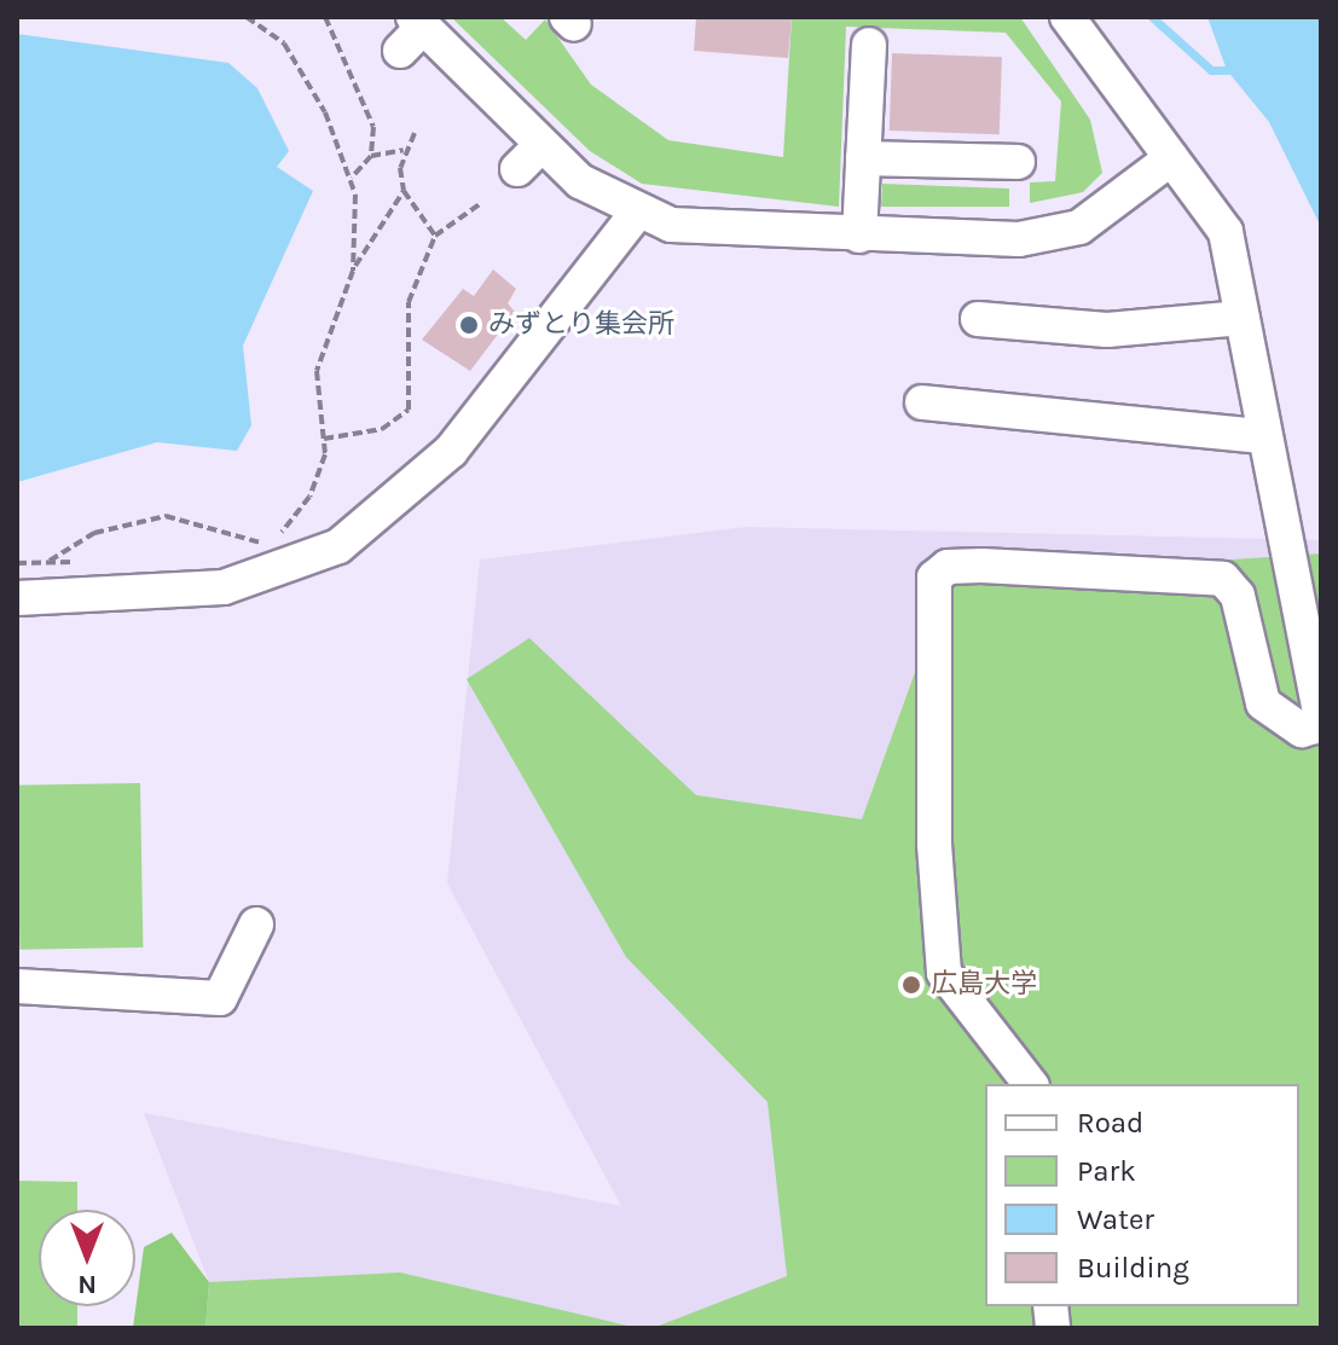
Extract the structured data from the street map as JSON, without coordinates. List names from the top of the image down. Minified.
{"places":["みずとり集会所","広島大学"],"legend":["Road","Park","Water","Building"],"north":"bottom"}
